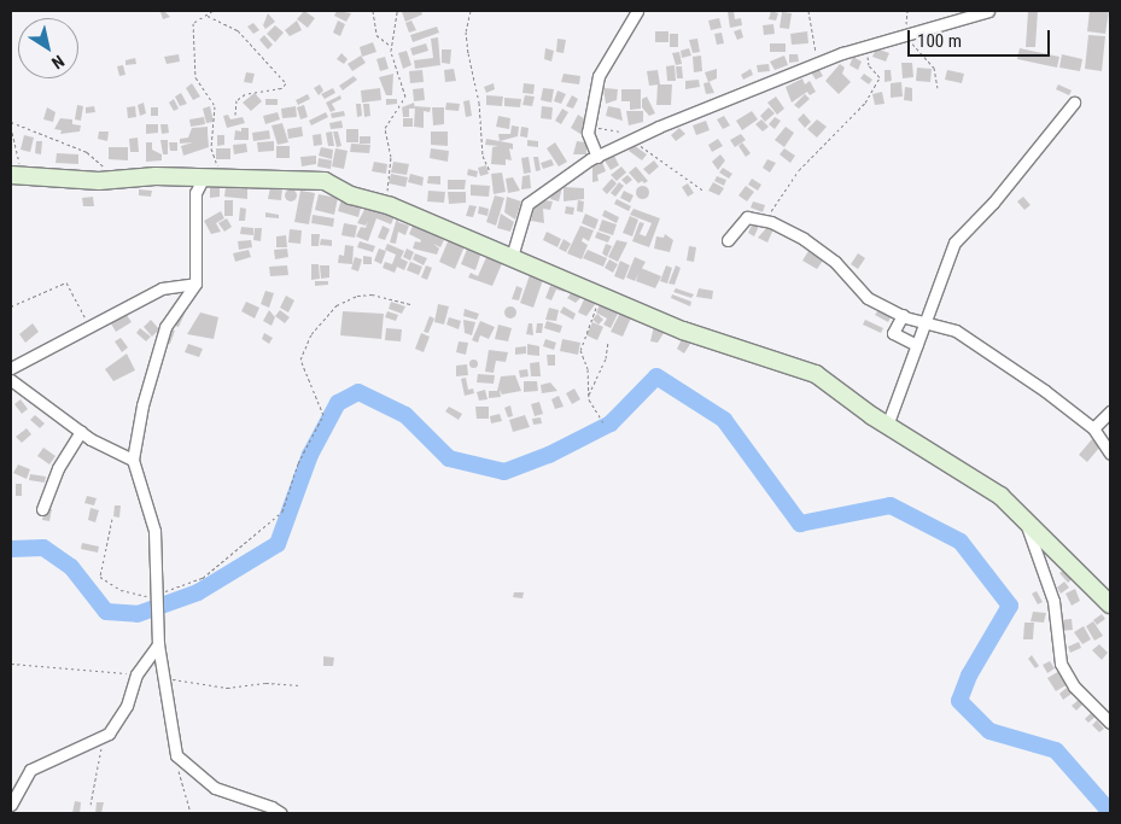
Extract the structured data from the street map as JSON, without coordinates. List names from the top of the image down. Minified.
{"scale_bar":"100 m","north":"bottom right"}
